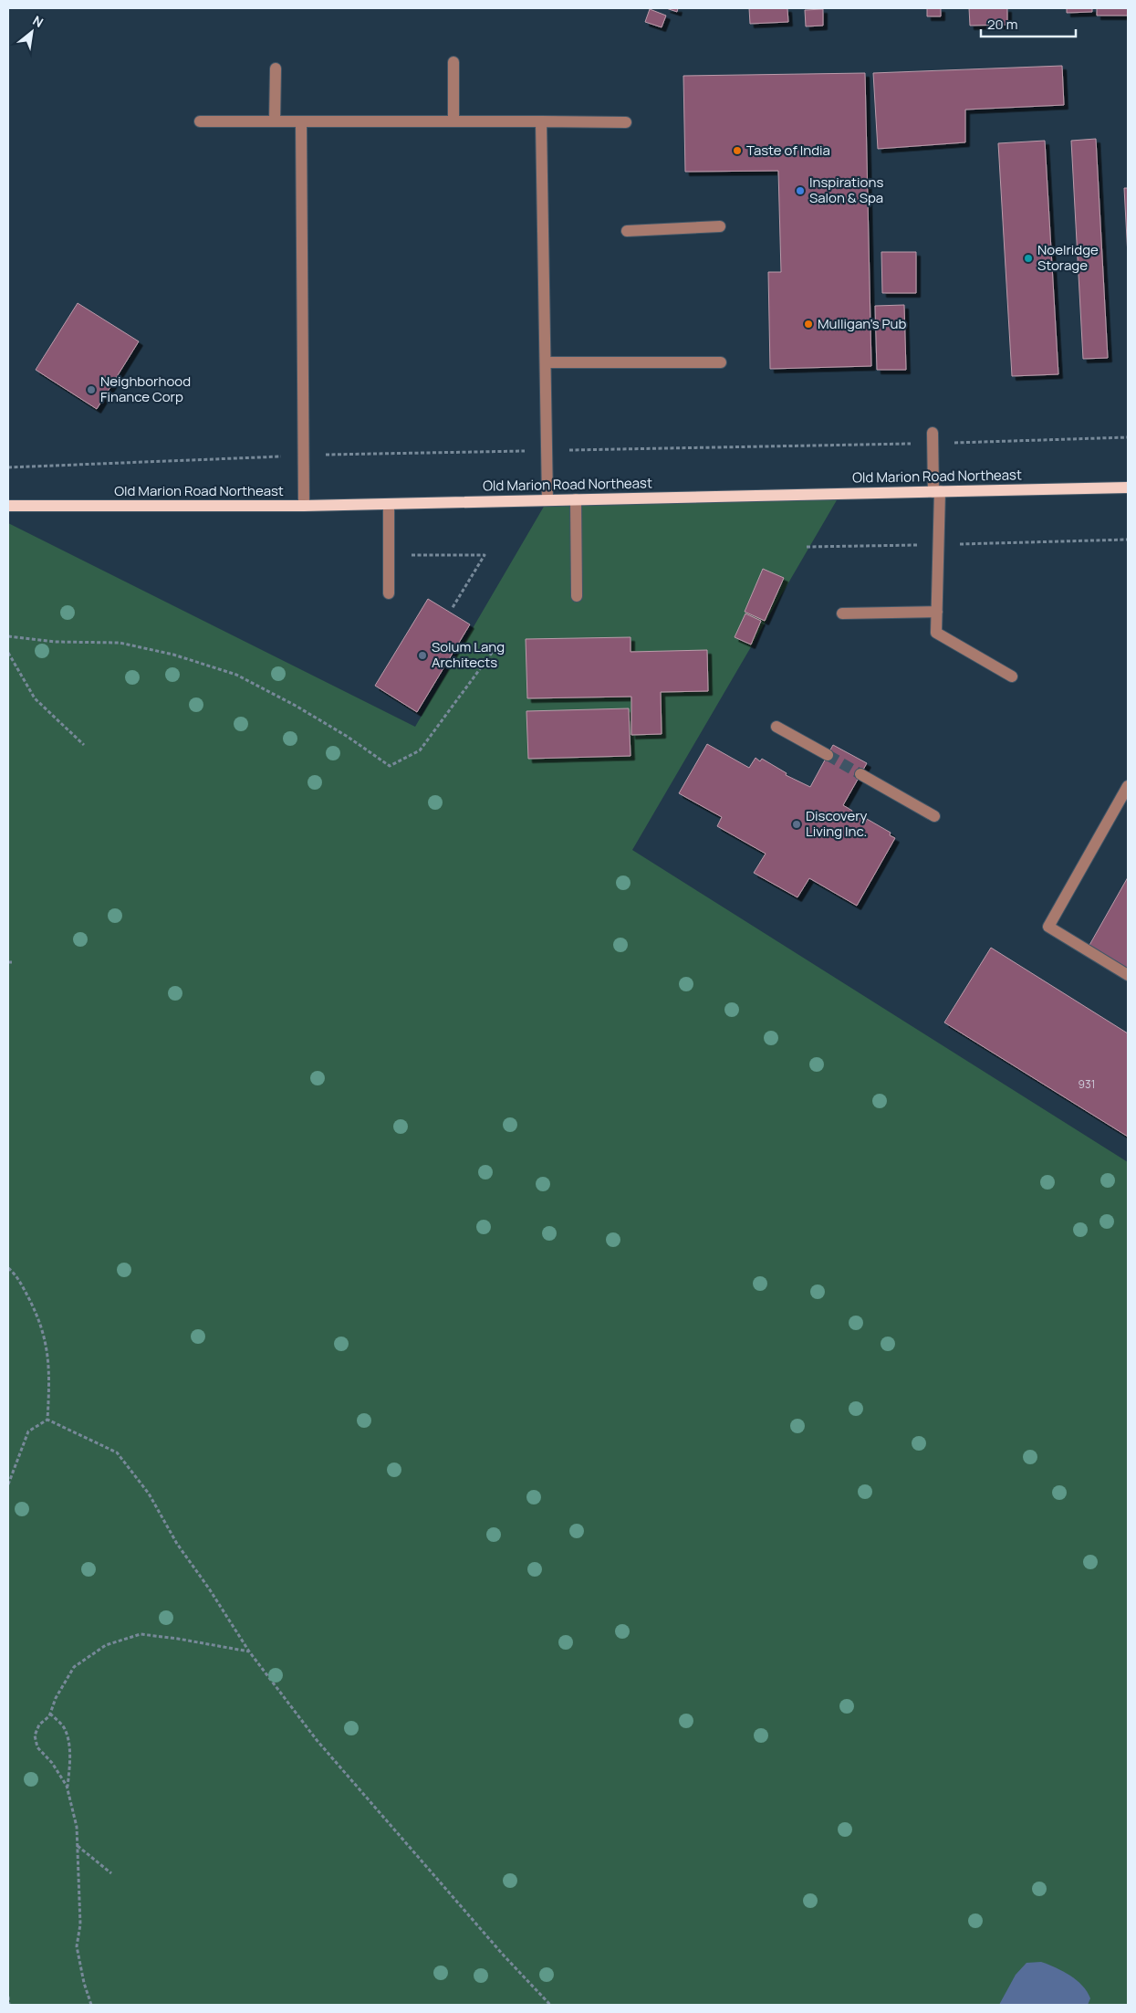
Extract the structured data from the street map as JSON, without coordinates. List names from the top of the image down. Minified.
{"streets":{"main road":["Old Marion Road Northeast"]},"places":["Taste of India","Inspirations Salon & Spa","Noelridge Storage","Mulligan's Pub","Neighborhood Finance Corp","Solum Lang Architects","Discovery Living Inc."],"house_numbers":["931"],"scale_bar":"20 m","north":"top right"}
